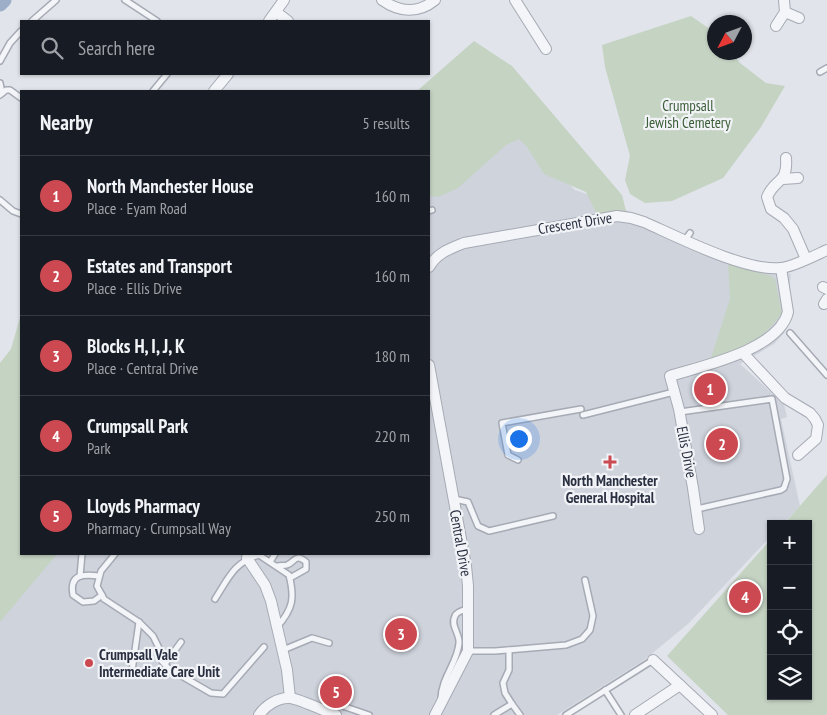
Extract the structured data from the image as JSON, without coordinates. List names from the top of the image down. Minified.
{"streets":{"street":["Crescent Drive","Ellis Drive","Central Drive"]},"parks":["Crumpsall Jewish Cemetery"],"places":{"health":["North Manchester General Hospital"],"other":["Crumpsall Vale Intermediate Care Unit"]},"north":"bottom left","page":{"search":"Search here","heading":["Nearby","5 results"],"list":[{"mark":"1","name":"North Manchester House","note":"Place · Eyam Road","value":"160 m"},{"mark":"2","name":"Estates and Transport","note":"Place · Ellis Drive","value":"160 m"},{"mark":"3","name":"Blocks H, I, J, K","note":"Place · Central Drive","value":"180 m"},{"mark":"4","name":"Crumpsall Park","note":"Park","value":"220 m"},{"mark":"5","name":"Lloyds Pharmacy","note":"Pharmacy · Crumpsall Way","value":"250 m"}],"pins":["1","2","4","3","5"],"map_buttons":["+","−"]}}
